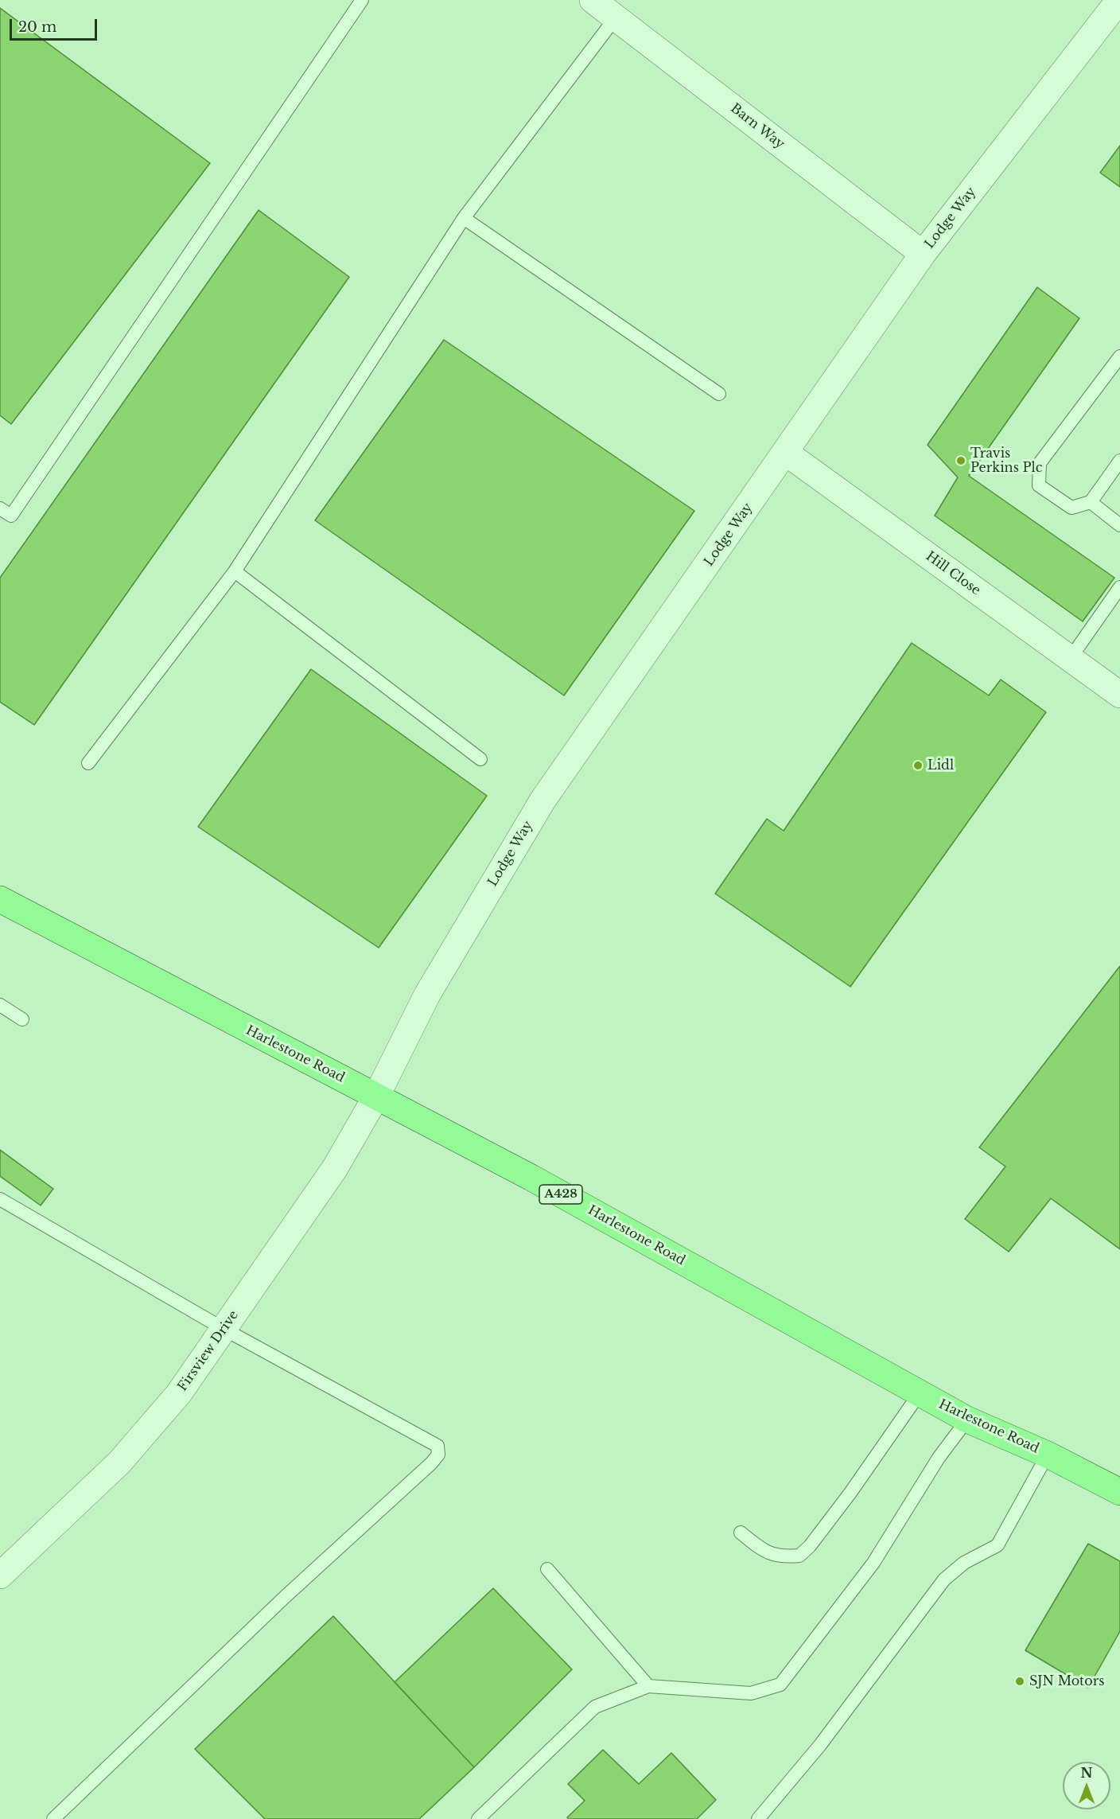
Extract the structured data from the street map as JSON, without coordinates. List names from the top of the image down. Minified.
{"streets":{"main road":["Harlestone Road","A428"],"street":["Barn Way","Lodge Way","Hill Close","Firsview Drive"]},"crossings":[["Barn Way","Lodge Way"],["Lodge Way","Hill Close"],["Lodge Way","Harlestone Road"],["Lodge Way","Firsview Drive"],["Harlestone Road","Firsview Drive"]],"places":["Travis Perkins Plc","Lidl","SJN Motors"],"scale_bar":"20 m","north":"top"}
